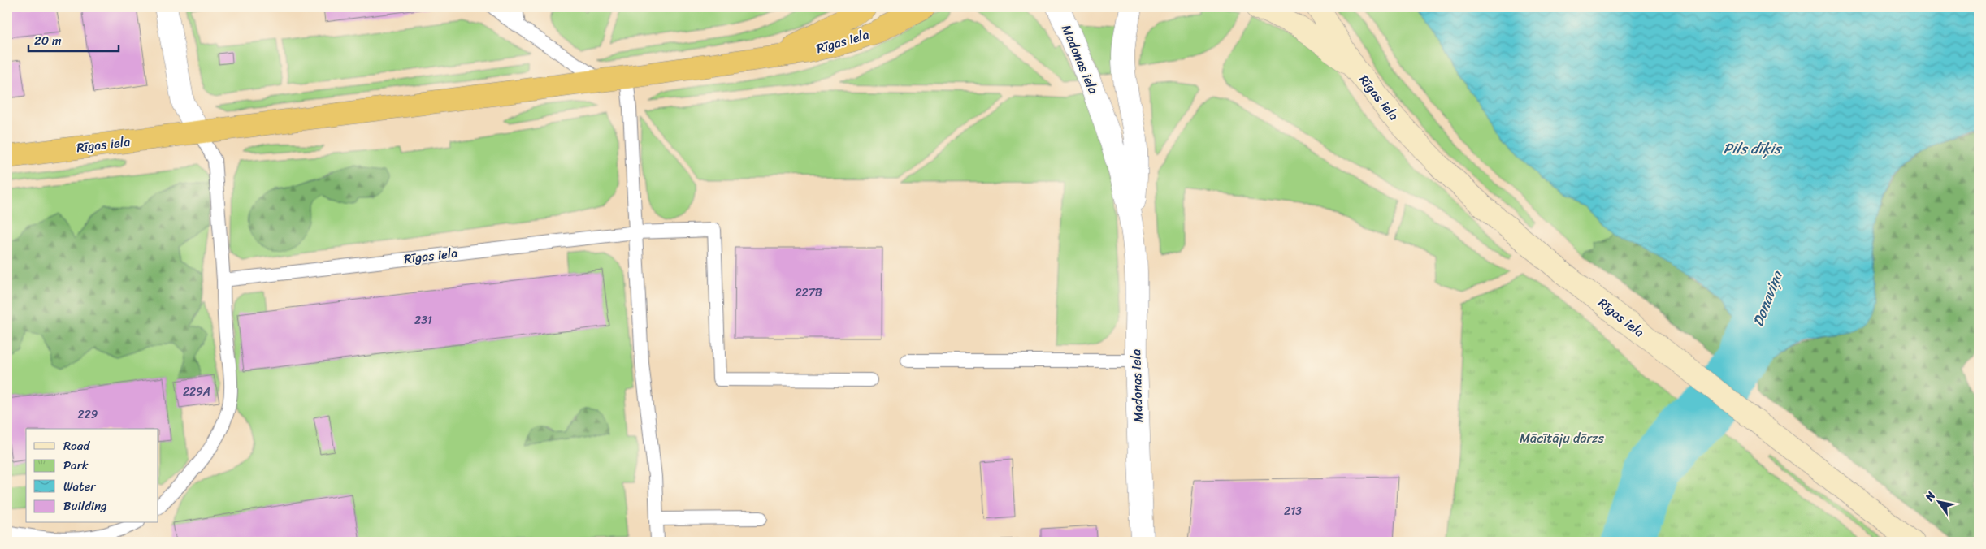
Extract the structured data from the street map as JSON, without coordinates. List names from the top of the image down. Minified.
{"streets":{"highway":["Rīgas iela"],"street":["Madonas iela"]},"water":["Pils dīķis","Donaviņa"],"parks":["Mācītāju dārzs"],"house_numbers":["227B","231","229A","229","213"],"legend":["Road","Park","Water","Building"],"scale_bar":"20 m","north":"top left"}
